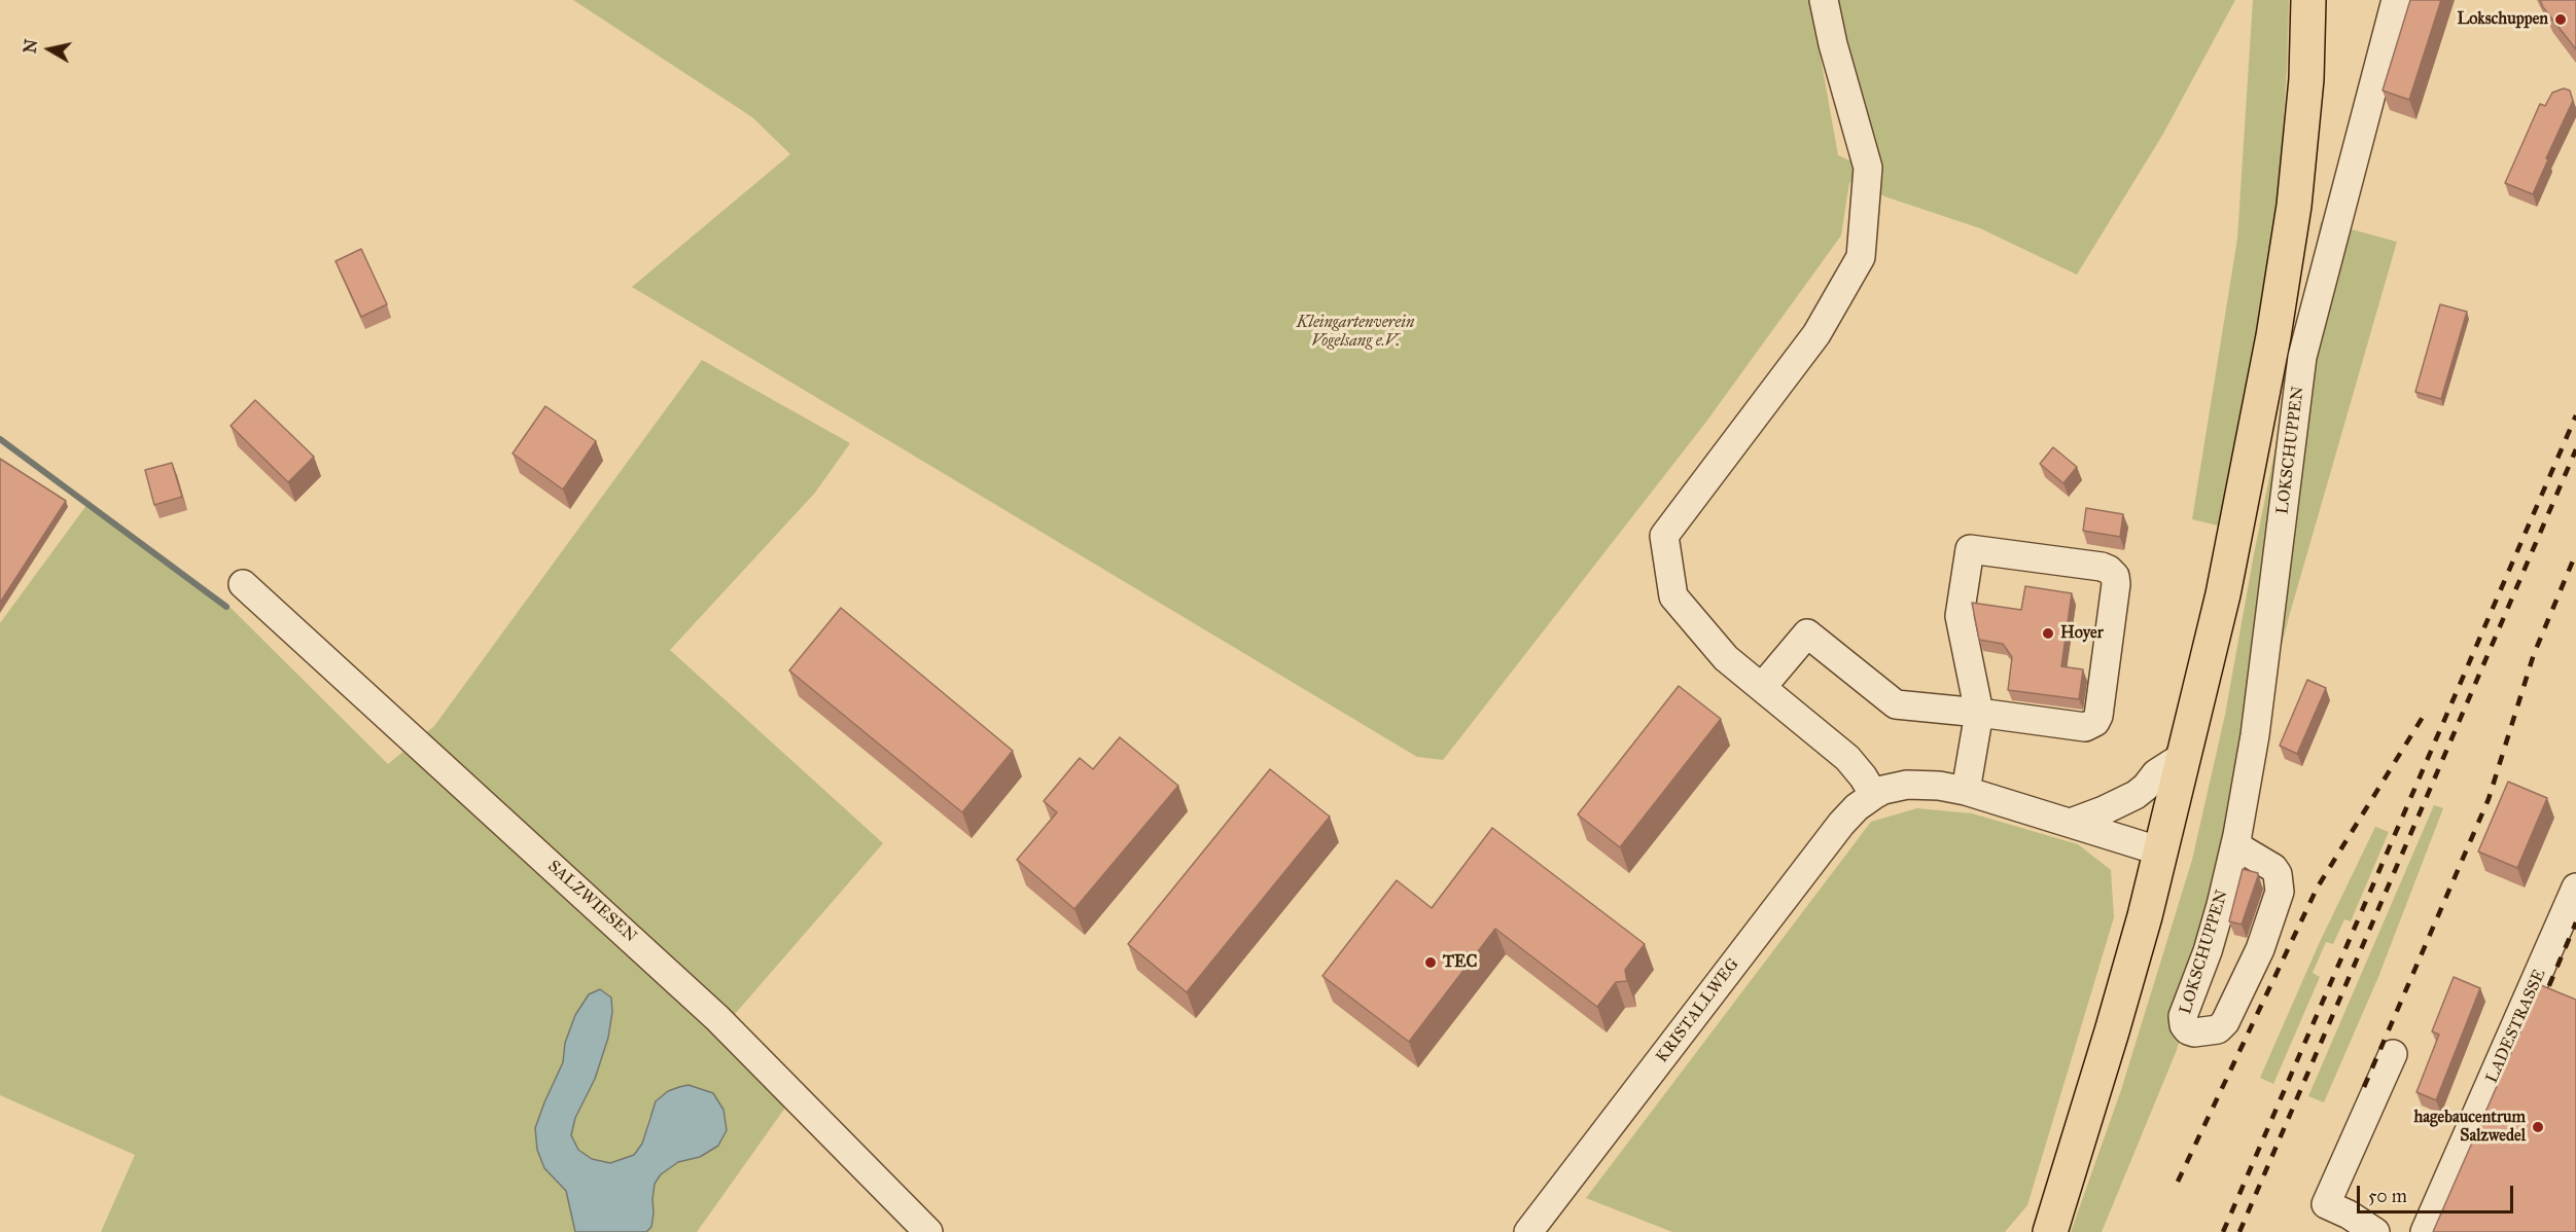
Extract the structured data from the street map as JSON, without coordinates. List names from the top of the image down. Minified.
{"streets":{"street":["LOKSCHUPPEN","SALZWIESEN","KRISTALLWEG","LADESTRASSE"]},"parks":["Kleingartenverein Vogelsang e.V."],"places":["Lokschuppen","Hoyer","TEC","hagebaucentrum Salzwedel"],"scale_bar":"50 m","north":"left"}
